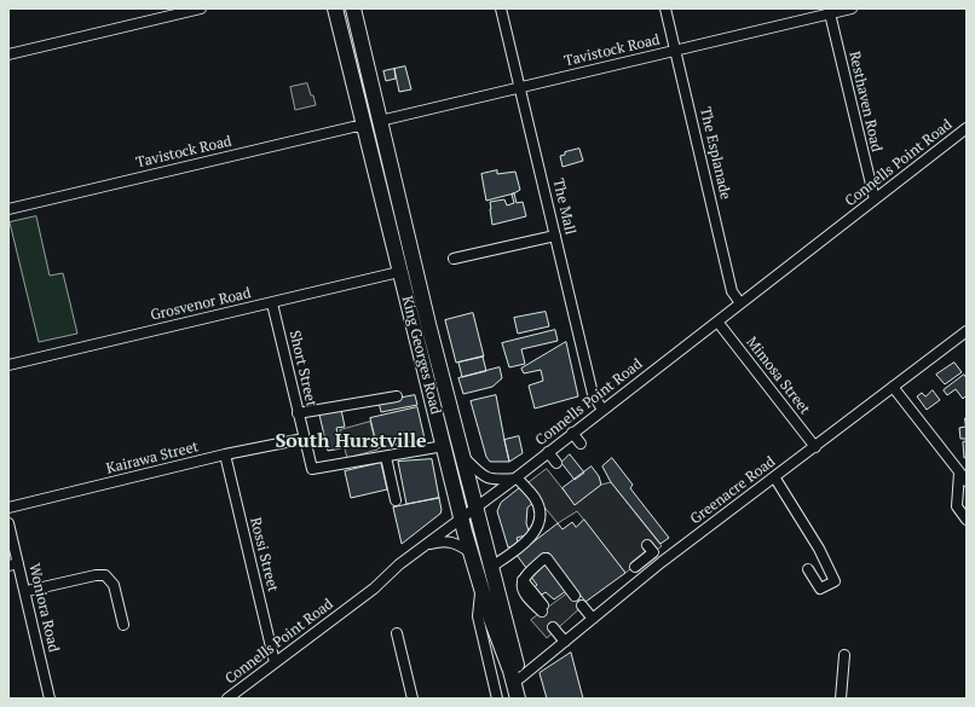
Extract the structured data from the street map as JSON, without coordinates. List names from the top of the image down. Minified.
{"streets":{"highway":["King Georges Road"],"street":["Tavistock Road","Resthaven Road","The Esplanade","Connells Point Road","The Mall","Grosvenor Road","Short Street","Mimosa Street","Kairawa Street","Greenacre Road","Rossi Street","Woniora Road"]},"crossings":[["Tavistock Road","Resthaven Road"],["Tavistock Road","The Esplanade"],["Tavistock Road","The Mall"],["Tavistock Road","King Georges Road"],["Resthaven Road","Connells Point Road"],["The Esplanade","Connells Point Road"],["Connells Point Road","The Mall"],["Connells Point Road","King Georges Road"],["Connells Point Road","Mimosa Street"],["Connells Point Road","Rossi Street"],["Grosvenor Road","King Georges Road"],["Grosvenor Road","Short Street"],["King Georges Road","Greenacre Road"],["Short Street","Kairawa Street"],["Mimosa Street","Greenacre Road"],["Kairawa Street","Rossi Street"]],"districts":["South Hurstville"]}
